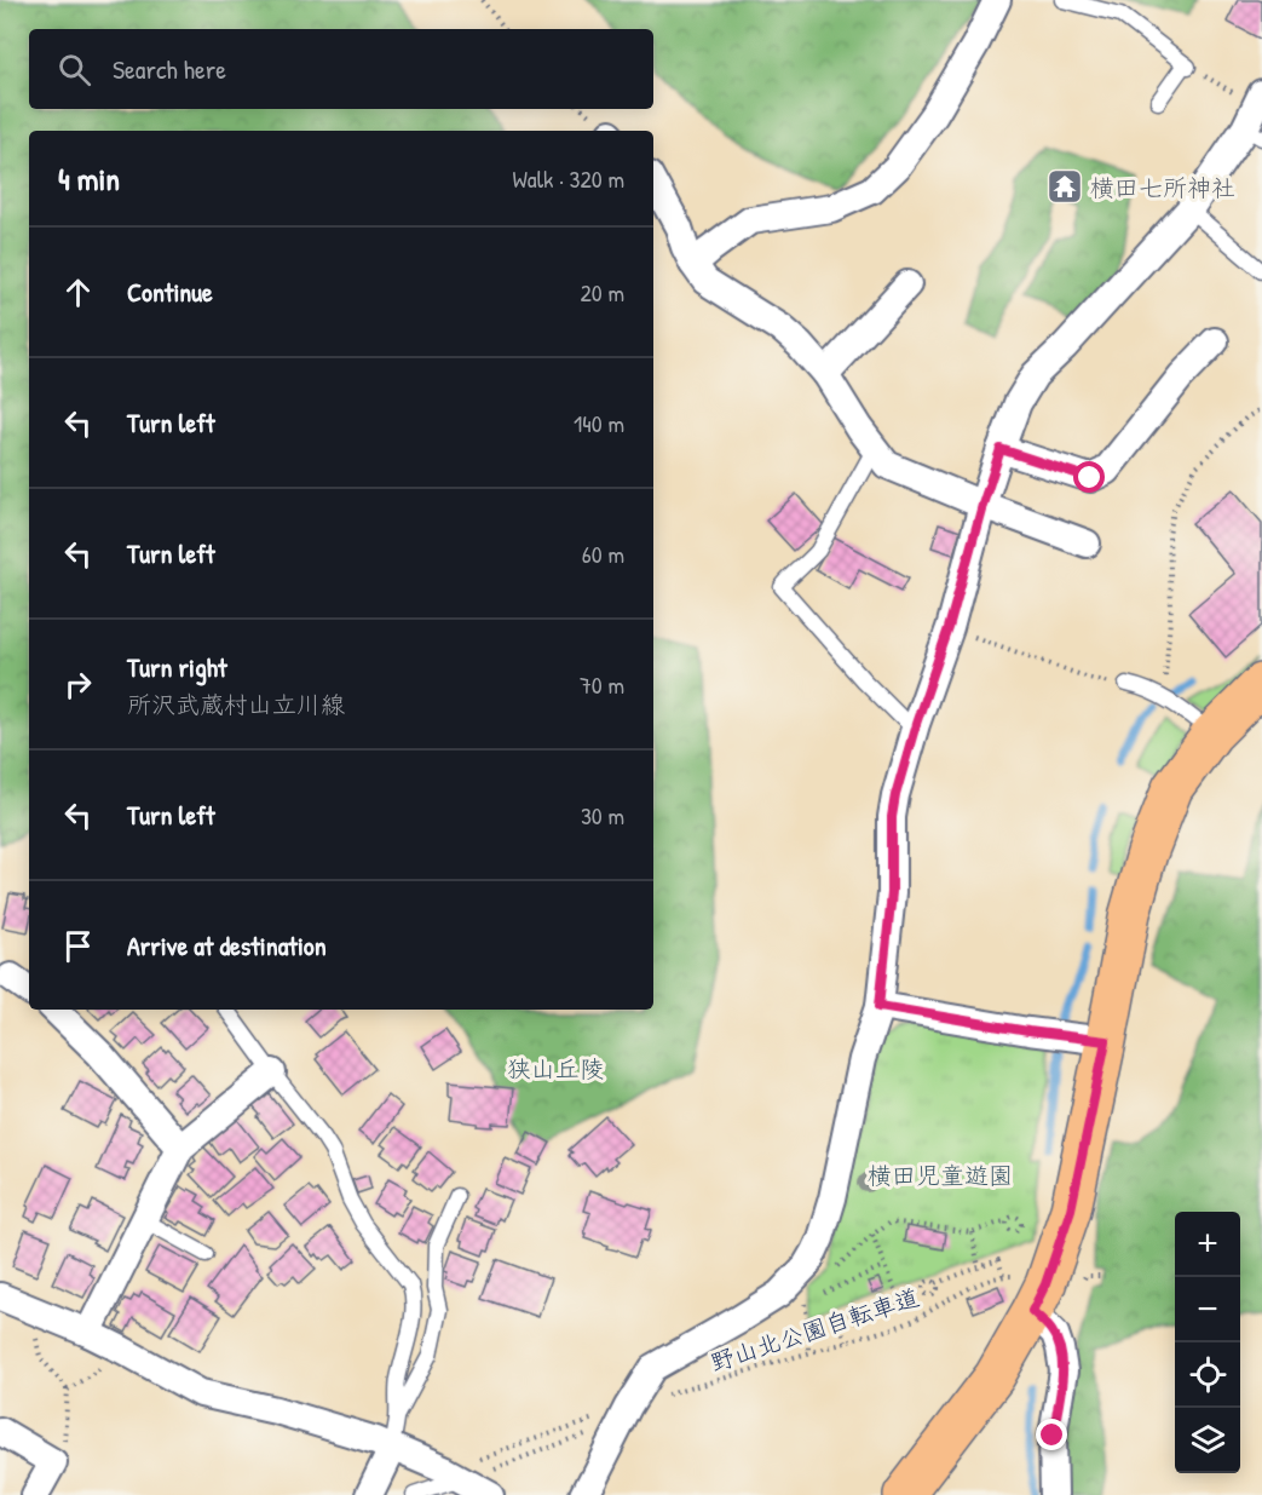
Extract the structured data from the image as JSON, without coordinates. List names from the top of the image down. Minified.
{"streets":{"path":["野山北公園自転車道"]},"parks":["狭山丘陵","横田児童遊園"],"places":{"temple":["横田七所神社"]},"page":{"search":"Search here","heading":["4 min","Walk · 320 m"],"list":[["Continue","20 m"],["Turn left","140 m"],["Turn left","60 m"],["Turn right","所沢武蔵村山立川線","70 m"],["Turn left","30 m"],"Arrive at destination"],"map_buttons":["+","−"]}}
